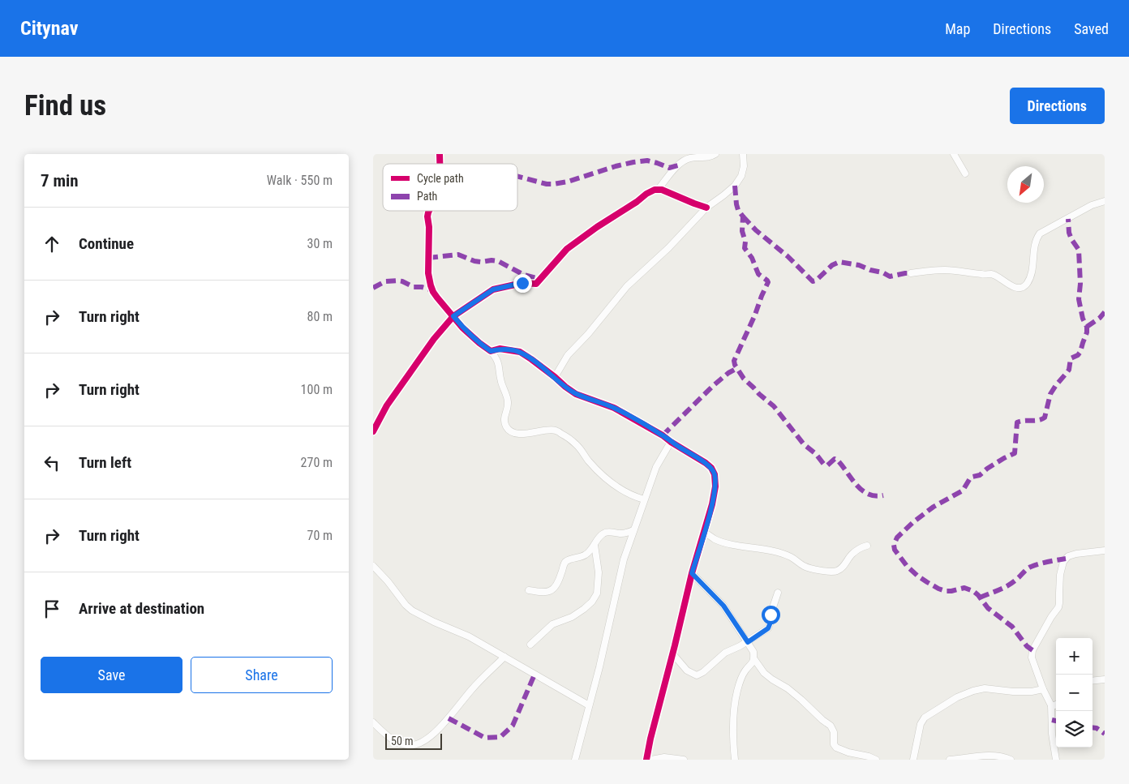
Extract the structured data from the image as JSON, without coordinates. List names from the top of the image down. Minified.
{"legend":["Cycle path","Path"],"scale_bar":"50 m","north":"bottom left","page":{"header":"Citynav","nav":["Map","Directions","Saved"],"buttons":["Directions",["Save","Share"]],"title":"Find us","heading":["7 min","Walk · 550 m"],"list":[["Continue","30 m"],["Turn right","80 m"],["Turn right","100 m"],["Turn left","270 m"],["Turn right","70 m"],"Arrive at destination"],"map_buttons":["+","−"],"scale":"50 m"}}
